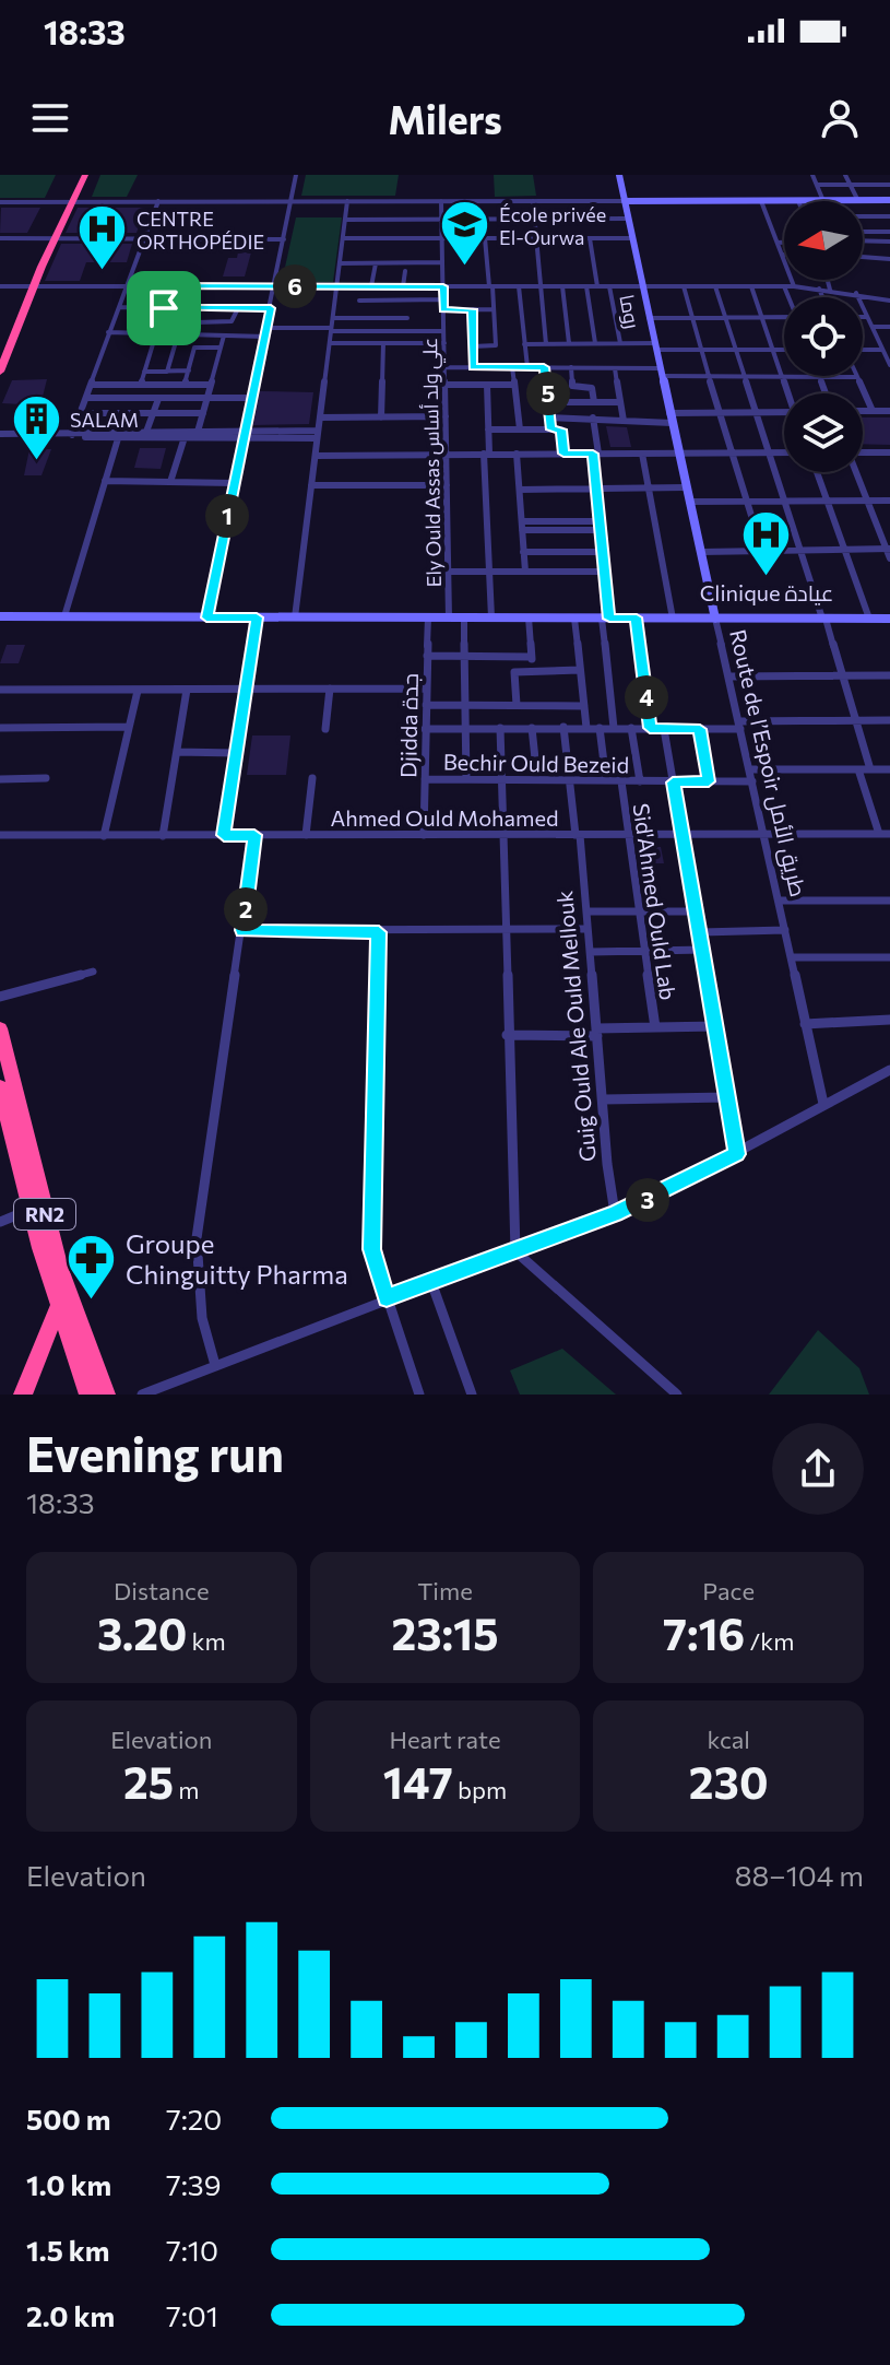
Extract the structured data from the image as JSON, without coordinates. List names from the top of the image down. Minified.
{"streets":{"highway":["RN2"],"street":["روما","Ely Ould Assas علي ولد أساس","Djidda جدة","Bechir Ould Bezeid","Route de l’Espoir طريق الأمل","Ahmed Ould Mohamed","Sid'Ahmed Ould Lab","Guig Ould Ale Ould Mellouk"]},"crossings":[["Djidda جدة","Bechir Ould Bezeid"],["Djidda جدة","Ahmed Ould Mohamed"],["Bechir Ould Bezeid","Route de l’Espoir طريق الأمل"],["Bechir Ould Bezeid","Sid'Ahmed Ould Lab"],["Bechir Ould Bezeid","Guig Ould Ale Ould Mellouk"],["Route de l’Espoir طريق الأمل","Ahmed Ould Mohamed"],["Ahmed Ould Mohamed","Sid'Ahmed Ould Lab"],["Ahmed Ould Mohamed","Guig Ould Ale Ould Mellouk"]],"places":{"school or university":["École privée El-Ourwa"],"hospital":["CENTRE ORTHOPÉDIE","Clinique عيادة"],"building":["SALAM"],"pharmacy":["Groupe Chinguitty Pharma"]},"north":"left","page":{"status":"18:33","header":"Milers","pins":["6","5","1","4","2","3"],"heading":["Evening run","18:33"],"stats":[["Distance","3.20 km"],["Time","23:15"],["Pace","7:16 /km"],["Elevation","25 m"],["Heart rate","147 bpm"],["kcal","230"]],"chart":["Elevation","88–104 m"],"list":[{"name":"500 m","note":"7:20"},{"name":"1.0 km","note":"7:39"},{"name":"1.5 km","note":"7:10"},{"name":"2.0 km","note":"7:01"}]}}
